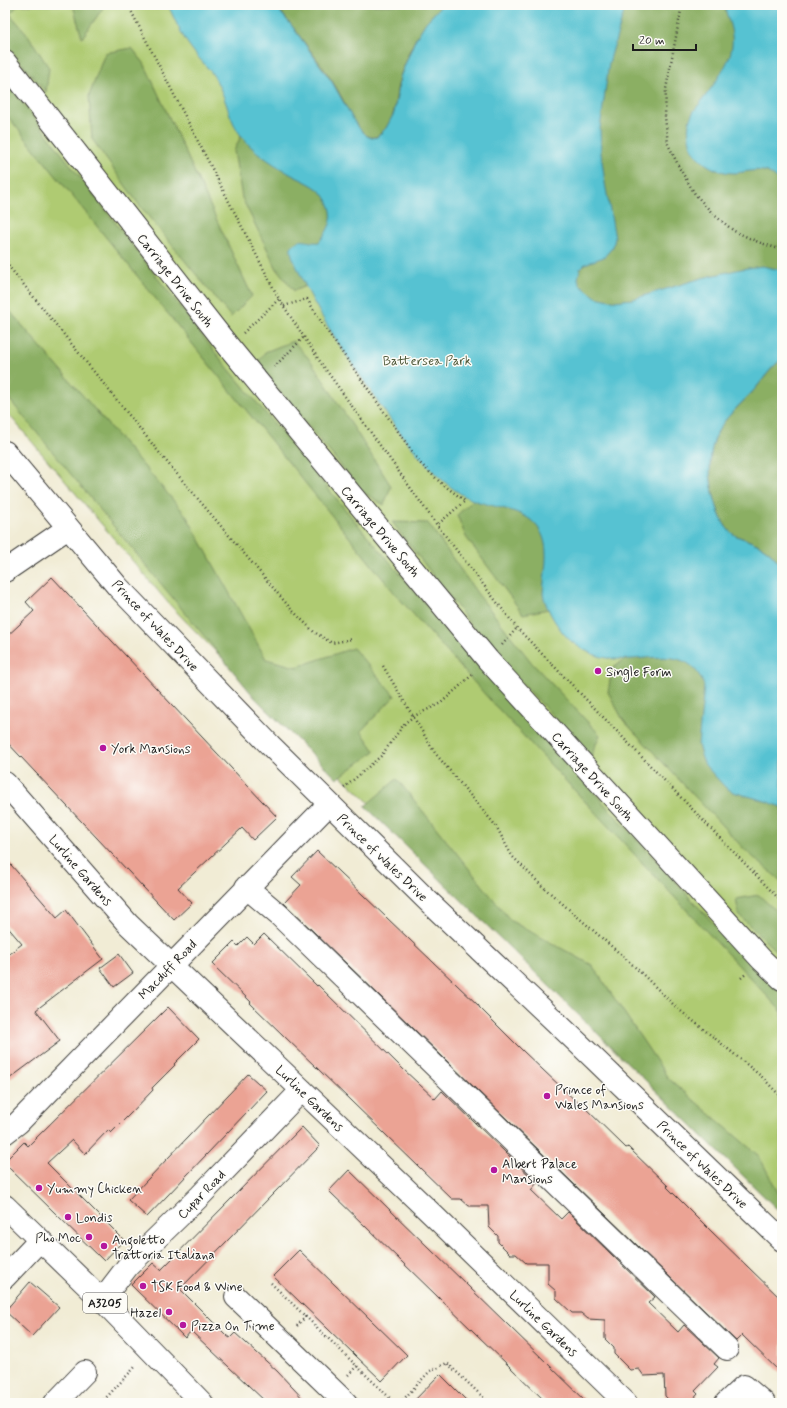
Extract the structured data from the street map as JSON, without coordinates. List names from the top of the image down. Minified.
{"streets":{"main road":["Carriage Drive South","Prince of Wales Drive","Lurline Gardens","Macduff Road","Cupar Road","A3205"]},"crossings":[["Prince of Wales Drive","Macduff Road"],["Lurline Gardens","Macduff Road"],["Lurline Gardens","Cupar Road"],["Cupar Road","A3205"]],"parks":["Battersea Park"],"places":["Single Form","York Mansions","Prince of Wales Mansions","Albert Palace Mansions","Yummy Chicken","Londis","Pho Moc","Angoletto Trattoria Italiana","TSK Food & Wine","Hazel","Pizza On Time"],"scale_bar":"20 m"}
